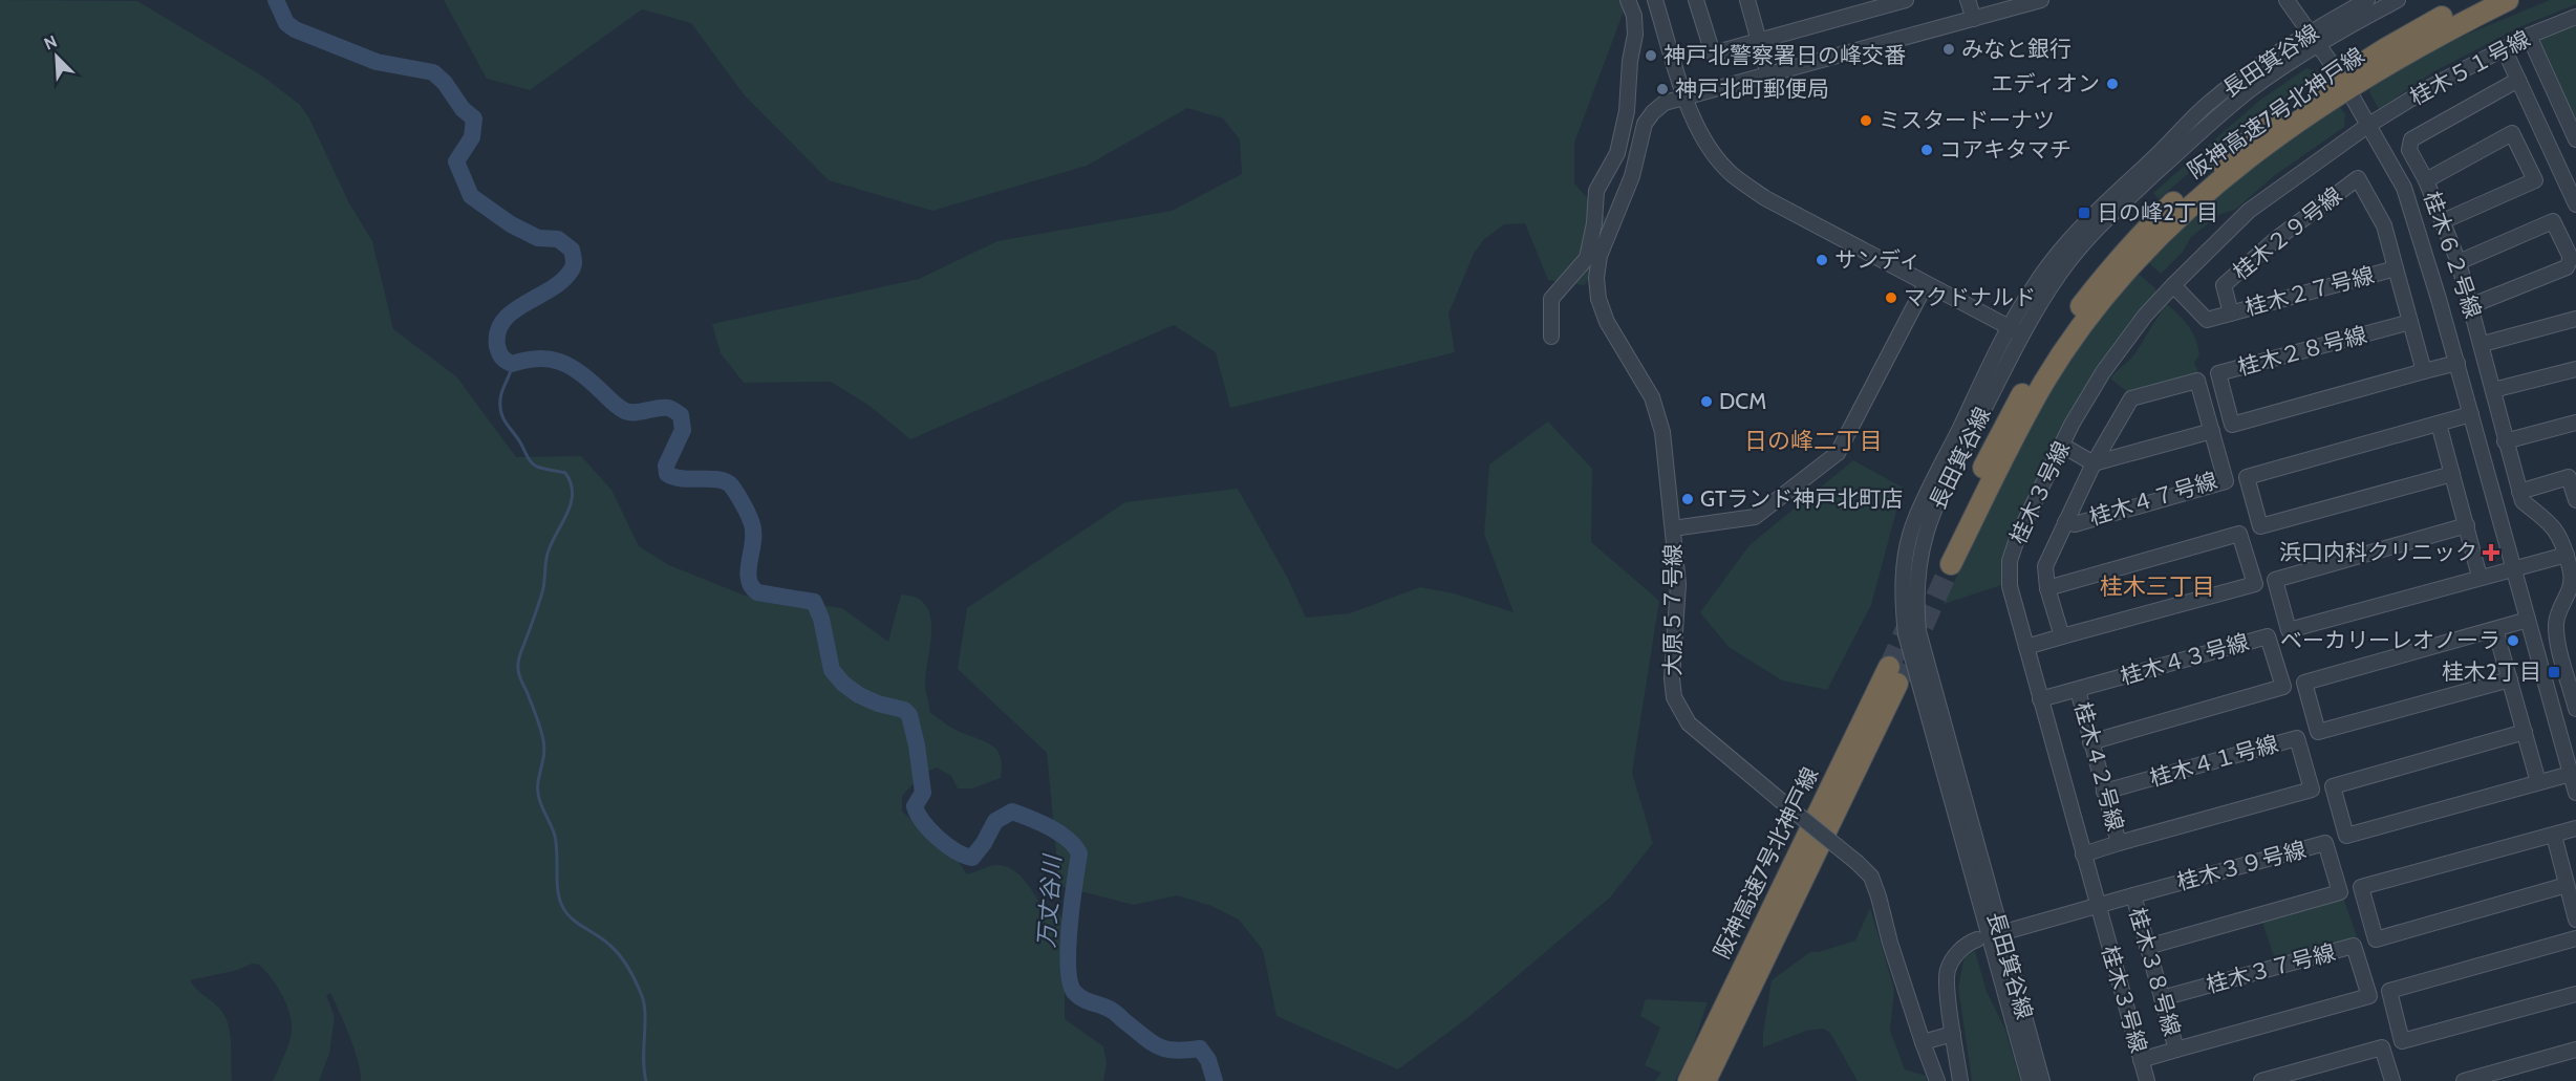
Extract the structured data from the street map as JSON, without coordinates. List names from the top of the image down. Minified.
{"streets":{"highway":["阪神高速7号北神戸線"],"street":["長田箕谷線","桂木５１号線","桂木２９号線","桂木６２号線","桂木２７号線","桂木２８号線","桂木３号線","桂木４７号線","大原５７号線","桂木４３号線","桂木４１号線","桂木４２号線","桂木３９号線","桂木３７号線","桂木３８号線"]},"crossings":[["桂木５１号線","桂木３号線"],["桂木２９号線","桂木２７号線"],["桂木２７号線","桂木２８号線"],["桂木２７号線","桂木３号線"],["桂木３号線","桂木４３号線"],["桂木３号線","桂木４２号線"],["桂木３号線","桂木３８号線"],["桂木４３号線","桂木４２号線"],["桂木４１号線","桂木４２号線"],["桂木３９号線","桂木３８号線"],["桂木３７号線","桂木３８号線"]],"districts":["日の峰二丁目","桂木三丁目"],"water":["万丈谷川"],"places":{"other":["みなと銀行","神戸北警察署日の峰交番","エディオン","神戸北町郵便局","ミスタードーナツ","コアキタマチ","サンディ","マクドナルド","DCM","GTランド神戸北町店","ベーカリーレオノーラ"],"transit":["日の峰2丁目","桂木2丁目"],"health":["浜口内科クリニック"]},"north":"top left"}
